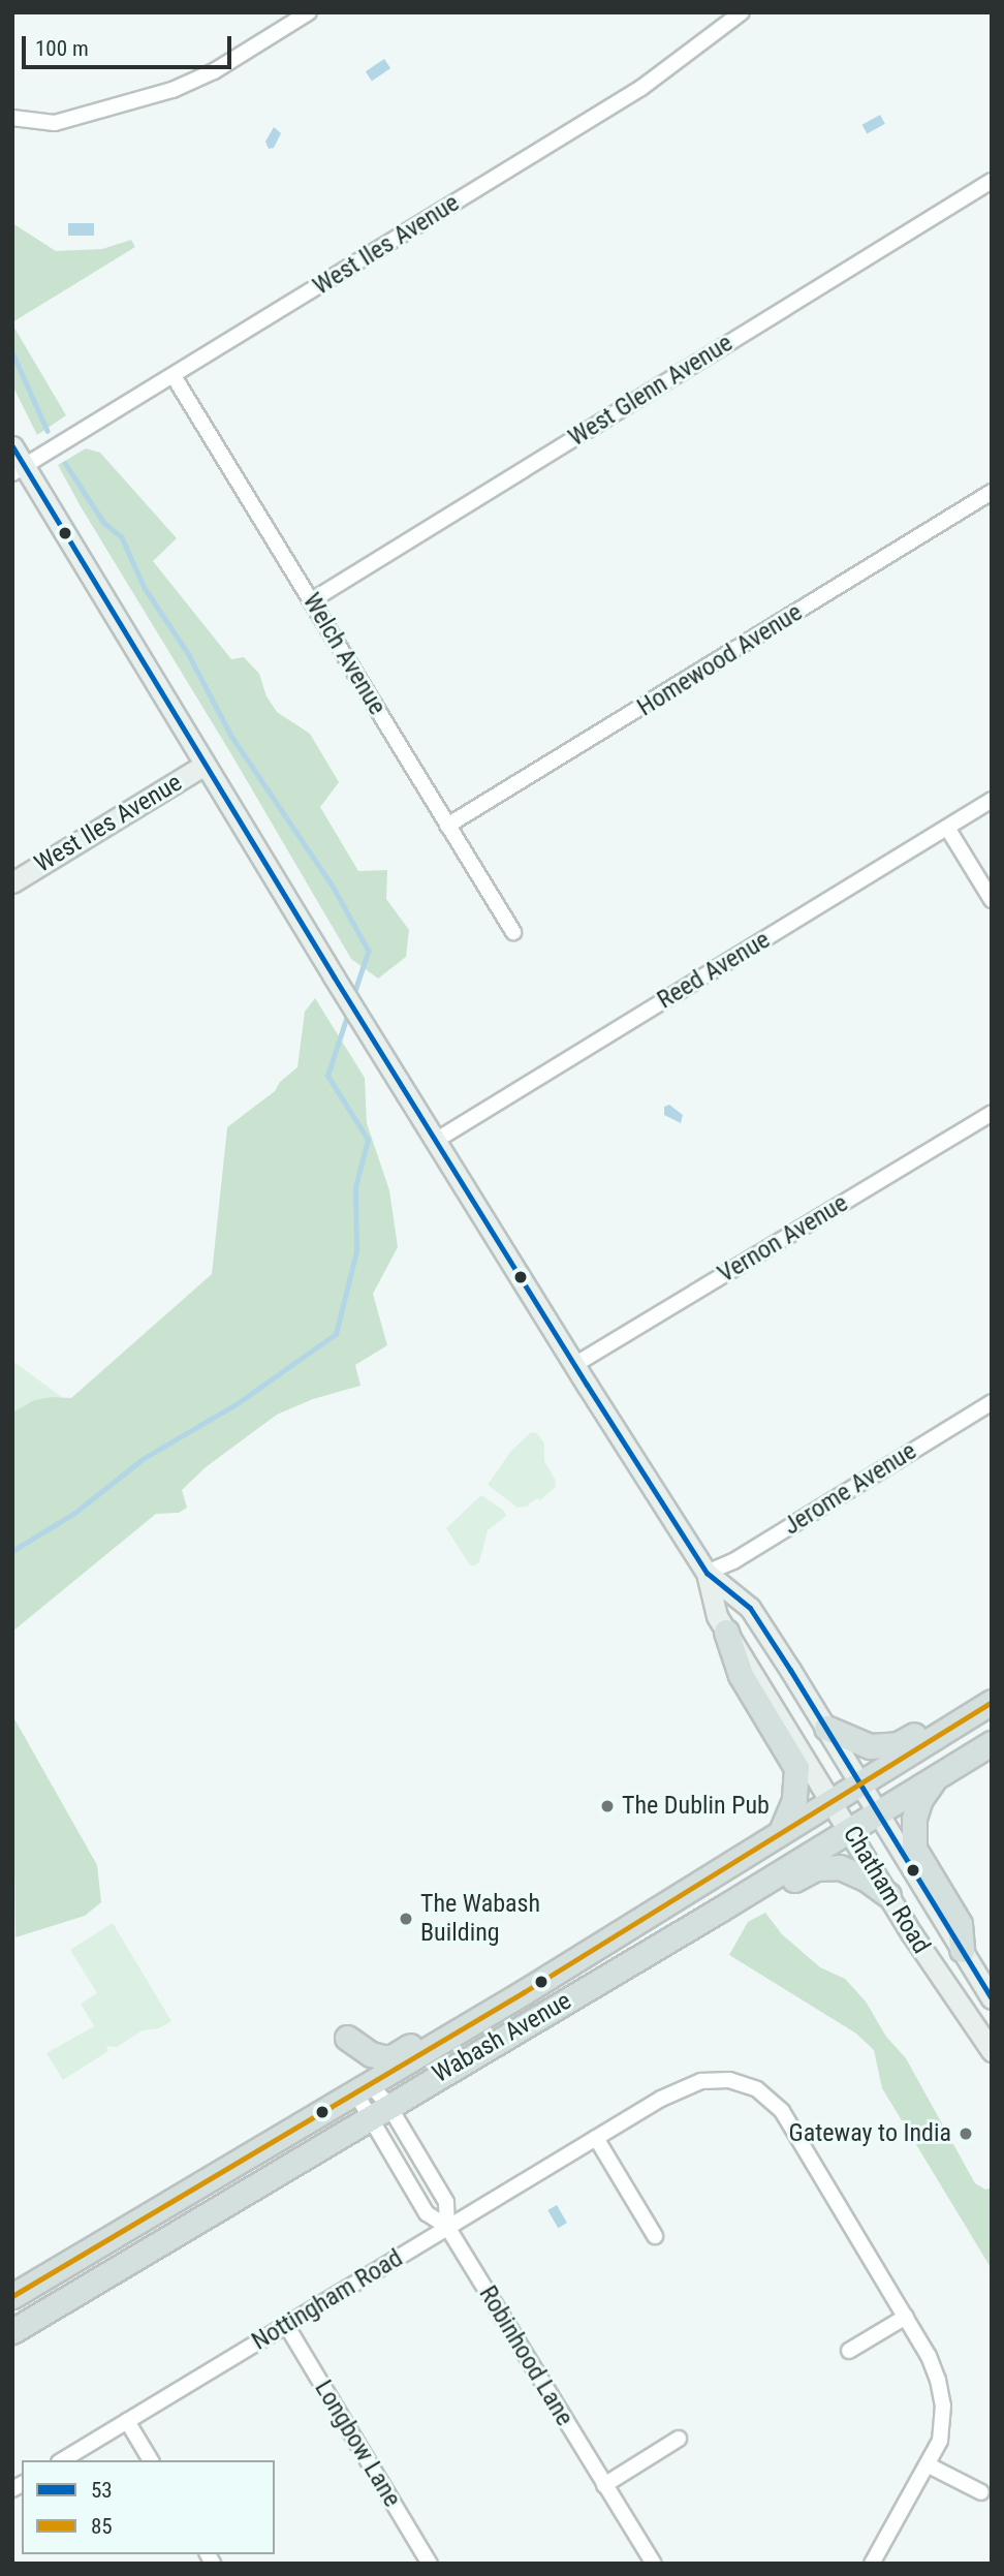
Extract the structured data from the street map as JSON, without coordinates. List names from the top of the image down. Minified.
{"streets":{"main road":["West Iles Avenue","Chatham Road","Wabash Avenue"],"street":["West Glenn Avenue","Welch Avenue","Homewood Avenue","Reed Avenue","Vernon Avenue","Jerome Avenue","Nottingham Road","Robinhood Lane","Longbow Lane"]},"crossings":[["West Iles Avenue","Welch Avenue"],["West Iles Avenue","Chatham Road"],["West Glenn Avenue","Welch Avenue"],["Welch Avenue","Homewood Avenue"],["Reed Avenue","Chatham Road"],["Vernon Avenue","Chatham Road"],["Jerome Avenue","Chatham Road"],["Chatham Road","Wabash Avenue"],["Wabash Avenue","Robinhood Lane"],["Nottingham Road","Robinhood Lane"],["Nottingham Road","Longbow Lane"]],"places":["The Dublin Pub","The Wabash Building","Gateway to India"],"lines":["transit line 53","transit line 85"],"legend":["53","85"],"scale_bar":"100 m"}
